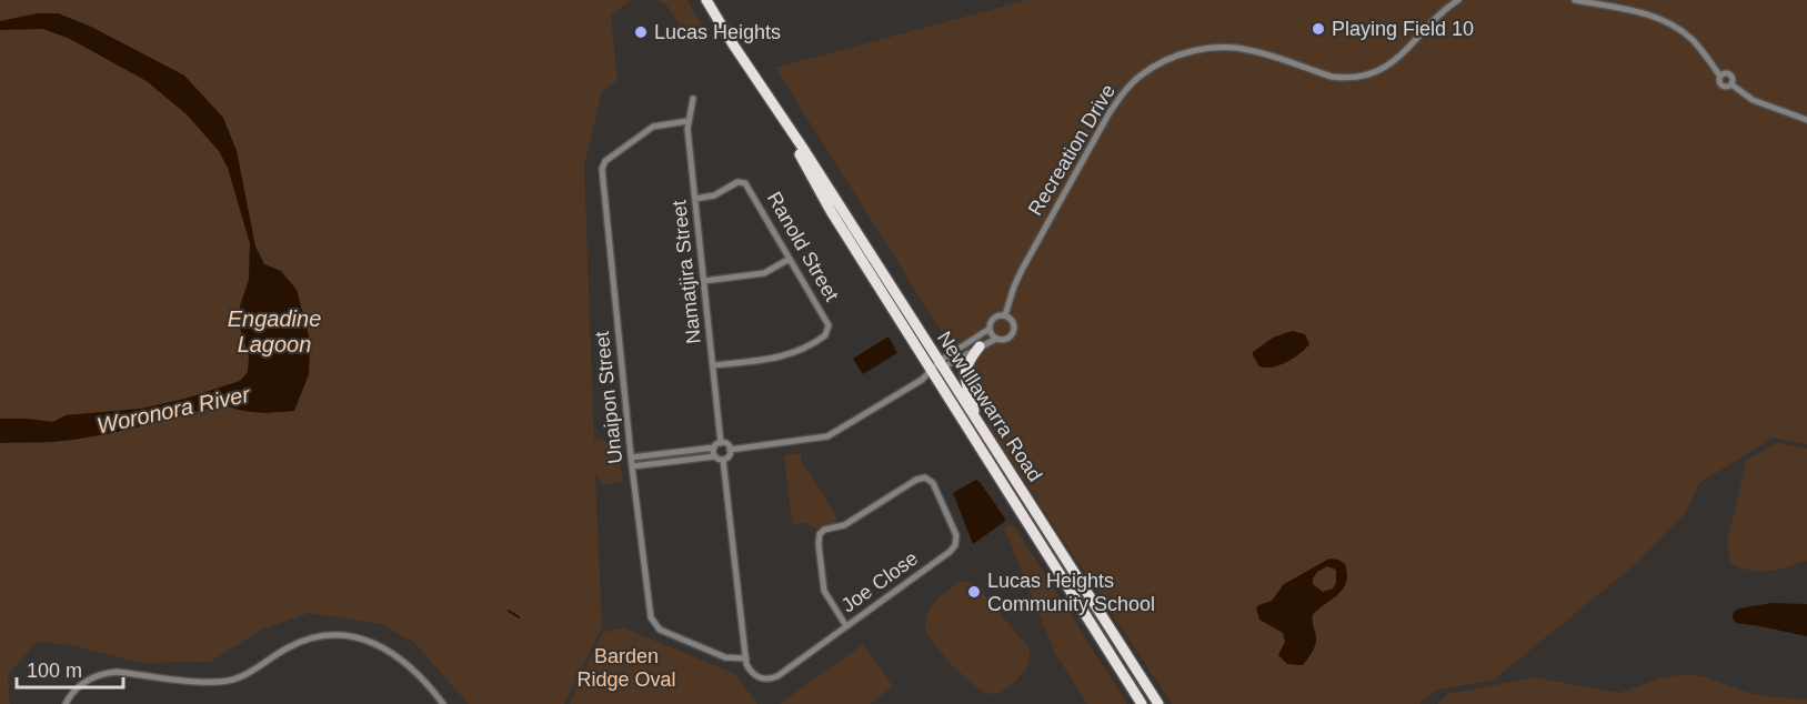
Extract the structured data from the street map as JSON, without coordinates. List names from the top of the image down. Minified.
{"streets":{"highway":["New Illawarra Road"],"street":["Recreation Drive","Ranold Street","Namatjira Street","Unaipon Street","Joe Close"]},"crossings":[["Ranold Street","Namatjira Street"],["Namatjira Street","Unaipon Street"],["Unaipon Street","Joe Close"]],"water":["Engadine Lagoon","Woronora River"],"parks":["Barden Ridge Oval"],"places":["Playing Field 10","Lucas Heights","Lucas Heights Community School"],"scale_bar":"100 m"}
